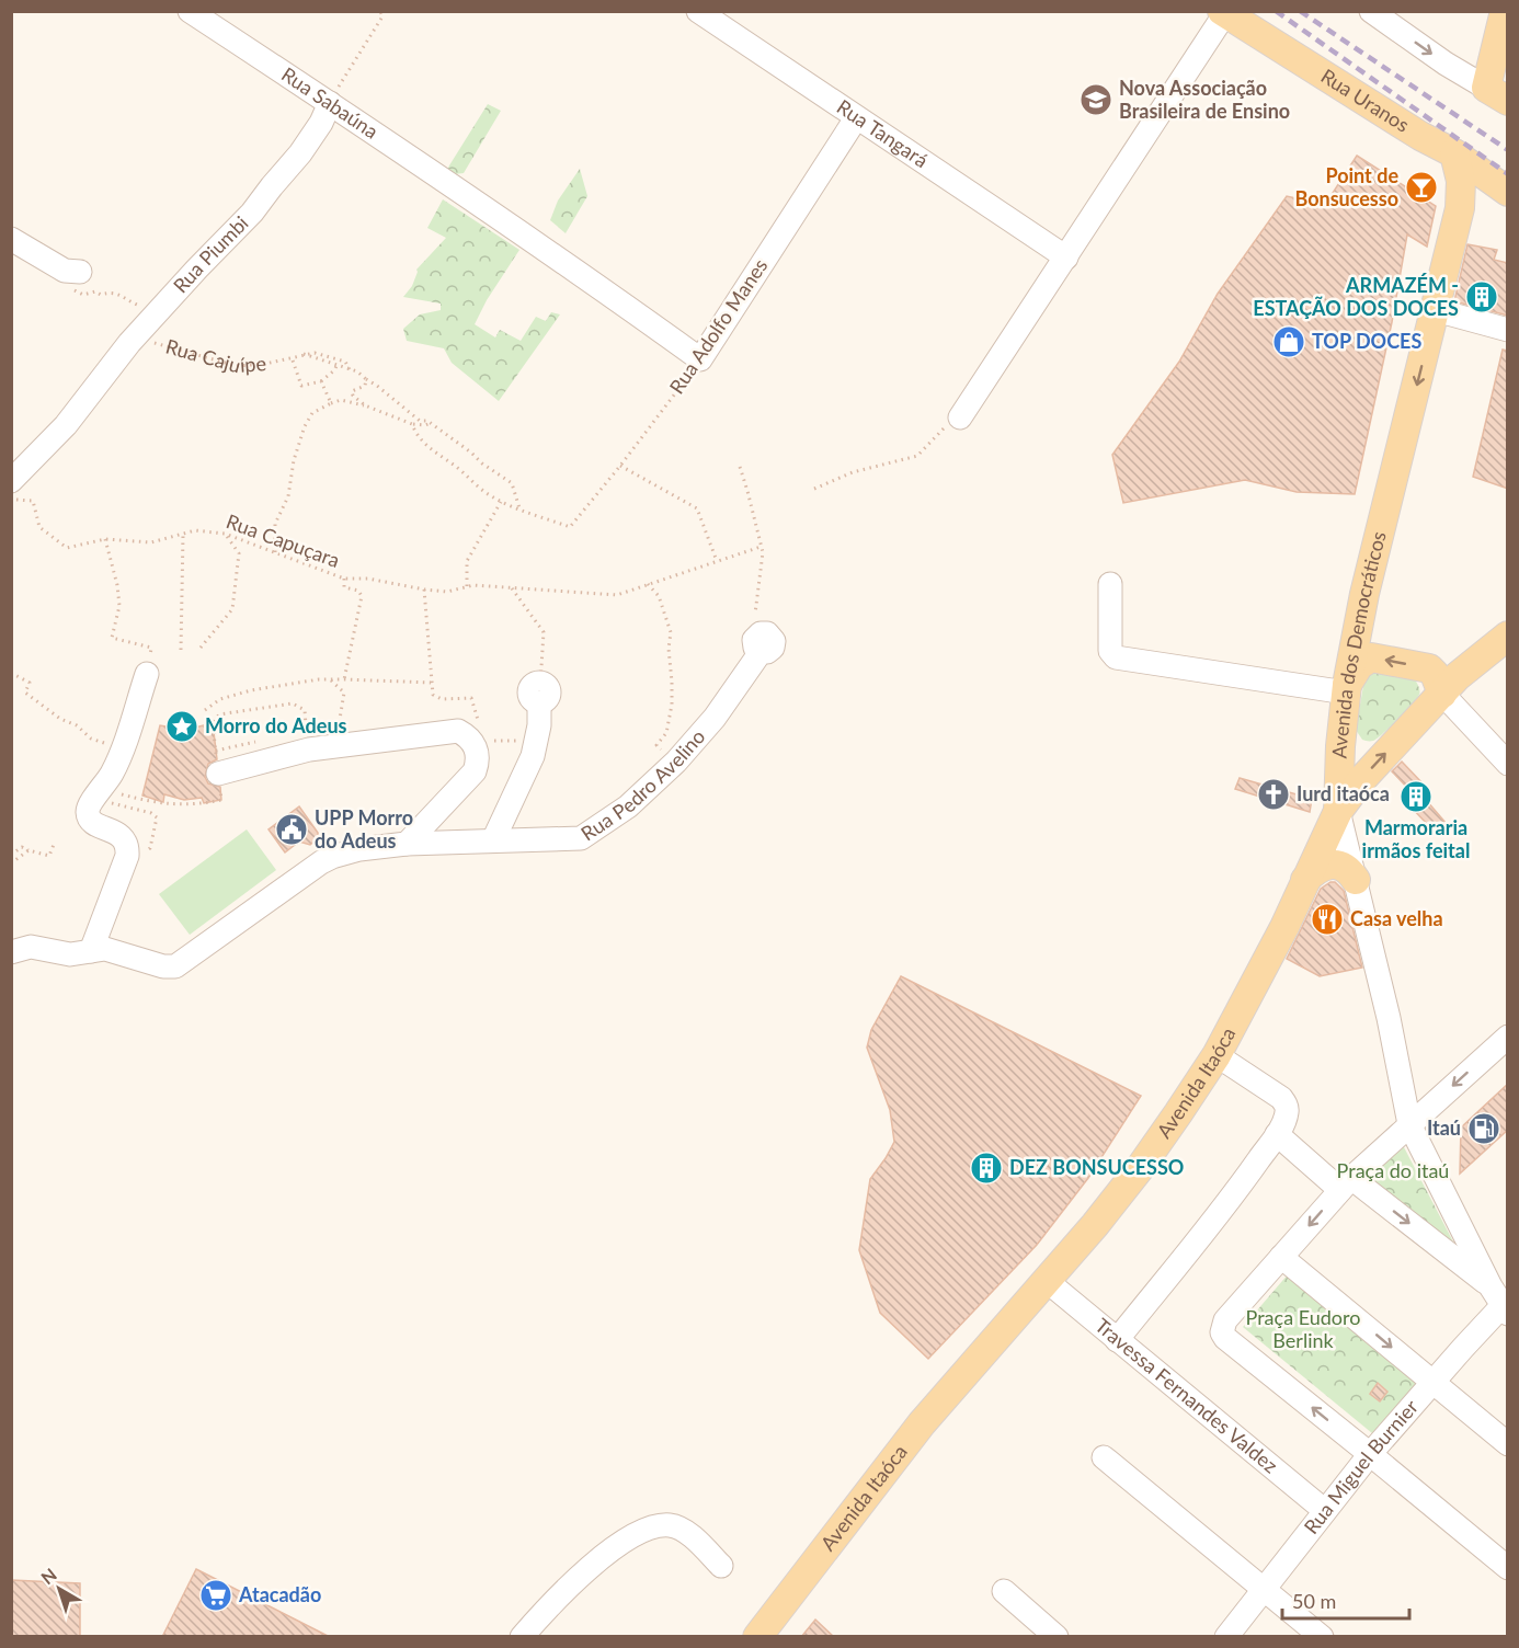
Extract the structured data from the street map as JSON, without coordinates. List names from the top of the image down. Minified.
{"streets":{"main road":["Rua Uranos","Avenida dos Democráticos","Avenida Itaóca"],"street":["Rua Sabaúna","Rua Tangará","Rua Piumbi","Rua Adolfo Manes","Rua Pedro Avelino","Travessa Fernandes Valdez","Rua Miguel Burnier"],"path":["Rua Cajuípe","Rua Capuçara"]},"crossings":[["Rua Uranos","Avenida dos Democráticos"],["Rua Sabaúna","Rua Piumbi"],["Rua Sabaúna","Rua Adolfo Manes"],["Rua Tangará","Rua Adolfo Manes"],["Rua Piumbi","Rua Cajuípe"],["Rua Adolfo Manes","Rua Cajuípe"],["Avenida dos Democráticos","Avenida Itaóca"],["Avenida dos Democráticos","Rua Miguel Burnier"],["Avenida Itaóca","Travessa Fernandes Valdez"],["Travessa Fernandes Valdez","Rua Miguel Burnier"]],"parks":["Praça do itaú","Praça Eudoro Berlink"],"places":{"school or university":["Nova Associação Brasileira de Ensino"],"bar":["Point de Bonsucesso"],"building":["ARMAZÉM - ESTAÇÃO DOS DOCES","Marmoraria irmãos feital","DEZ BONSUCESSO"],"shop":["TOP DOCES"],"place":["Morro do Adeus"],"church":["Iurd itaóca"],"public building":["UPP Morro do Adeus"],"restaurant":["Casa velha"],"fuel station":["Itaú"],"supermarket":["Atacadão"]},"scale_bar":"50 m","north":"top left"}
